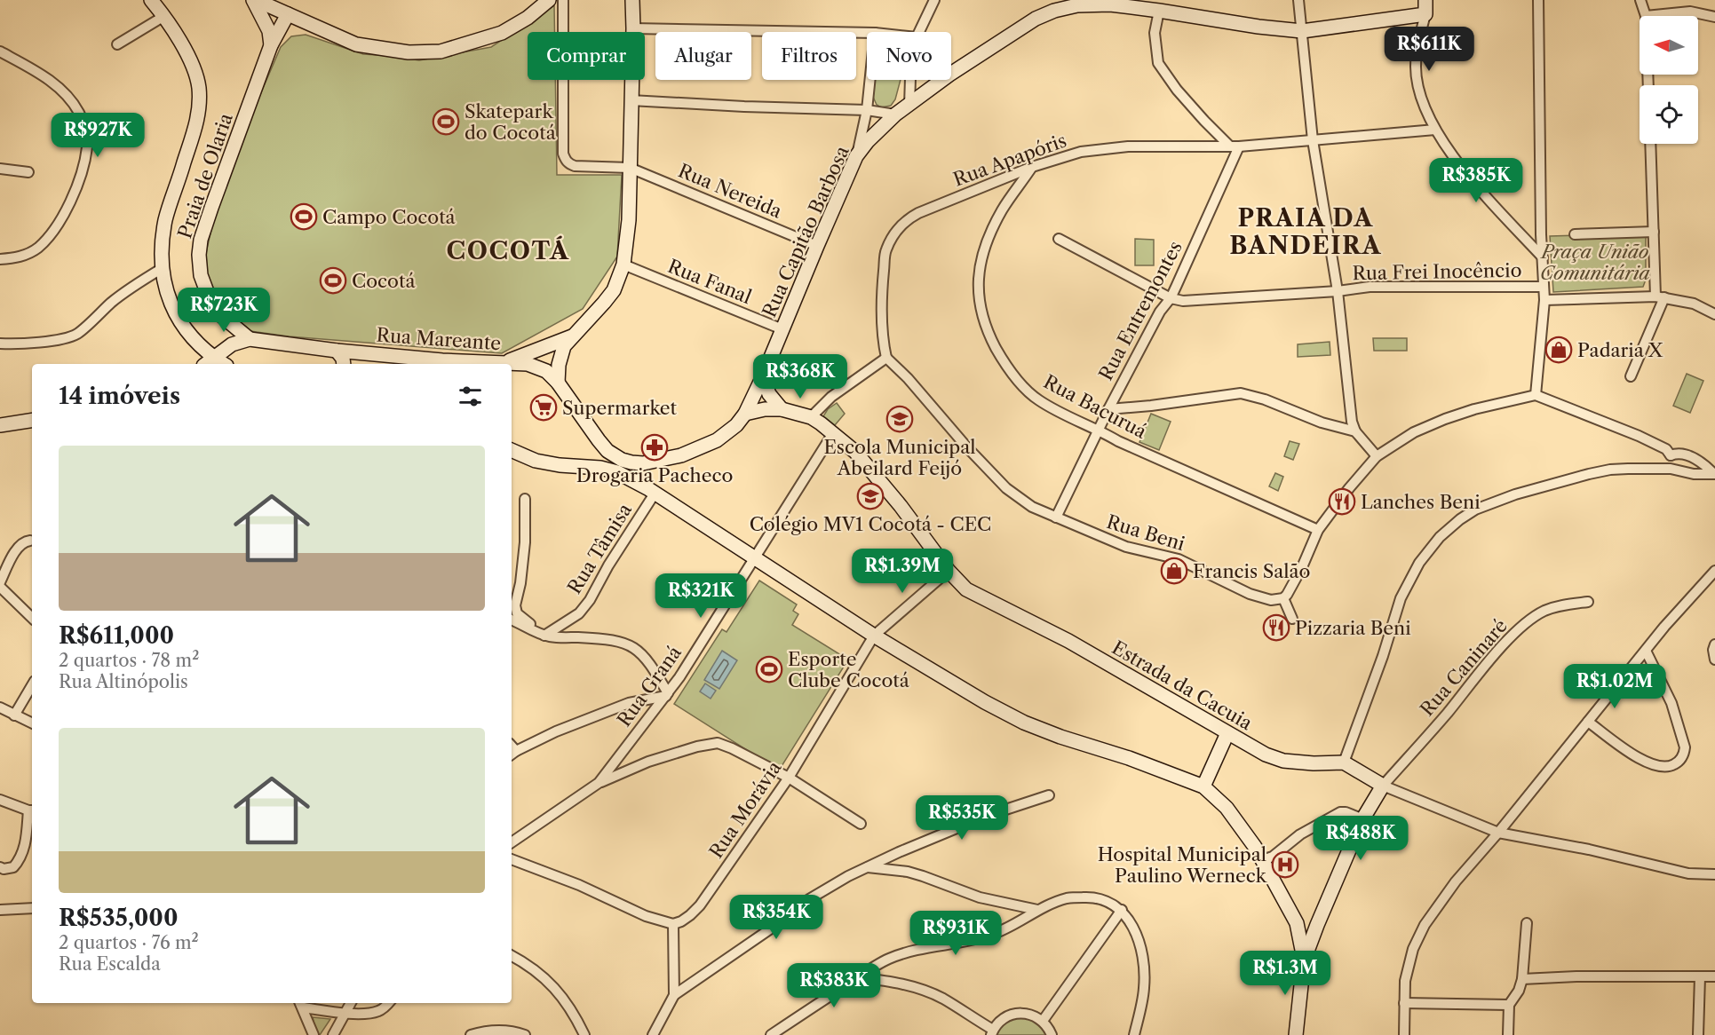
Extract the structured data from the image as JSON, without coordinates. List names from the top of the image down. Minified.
{"streets":{"main road":["Praia de Olaria","Rua Capitão Barbosa","Rua Mareante","Estrada da Cacuia"],"street":["Rua Apapóris","Rua Nereida","Rua Frei Inocêncio","Rua Fanal","Rua Entremontes","Rua Bacuruá","Rua Beni","Rua Tâmisa","Rua Caninaré","Rua Graná","Rua Morávia"]},"crossings":[["Rua Apapóris","Rua Entremontes"],["Rua Apapóris","Rua Bacuruá"],["Rua Apapóris","Rua Beni"],["Praia de Olaria","Rua Mareante"],["Rua Nereida","Rua Capitão Barbosa"],["Rua Capitão Barbosa","Rua Fanal"],["Rua Capitão Barbosa","Rua Mareante"],["Rua Capitão Barbosa","Estrada da Cacuia"],["Rua Frei Inocêncio","Rua Entremontes"],["Rua Entremontes","Rua Bacuruá"],["Rua Entremontes","Rua Beni"],["Rua Caninaré","Estrada da Cacuia"],["Estrada da Cacuia","Rua Graná"],["Estrada da Cacuia","Rua Morávia"]],"districts":["PRAIA DA BANDEIRA","COCOTÁ"],"parks":["Praça União Comunitária"],"places":{"sports":["Skatepark do Cocotá","Campo Cocotá","Cocotá","Esporte Clube Cocotá"],"shop":["Padaria X","Francis Salão"],"supermarket":["Supermarket"],"school or university":["Escola Municipal Abeilard Feijó","Colégio MV1 Cocotá - CEC"],"pharmacy":["Drogaria Pacheco"],"restaurant":["Lanches Beni","Pizzaria Beni"],"hospital":["Hospital Municipal Paulino Werneck"]},"north":"left","page":{"price":["R$611K","R$927K","R$385K","R$723K","R$368K","R$1.39M","R$321K","R$1.02M","R$535K","R$488K","R$354K","R$931K","R$1.3M","R$383K"],"chip":["Comprar","Alugar","Filtros","Novo"],"heading":"14 imóveis","list":[{"name":"R$611,000","note":"2 quartos · 78 m² · Rua Altinópolis"},{"name":"R$535,000","note":"2 quartos · 76 m² · Rua Escalda"}]}}
